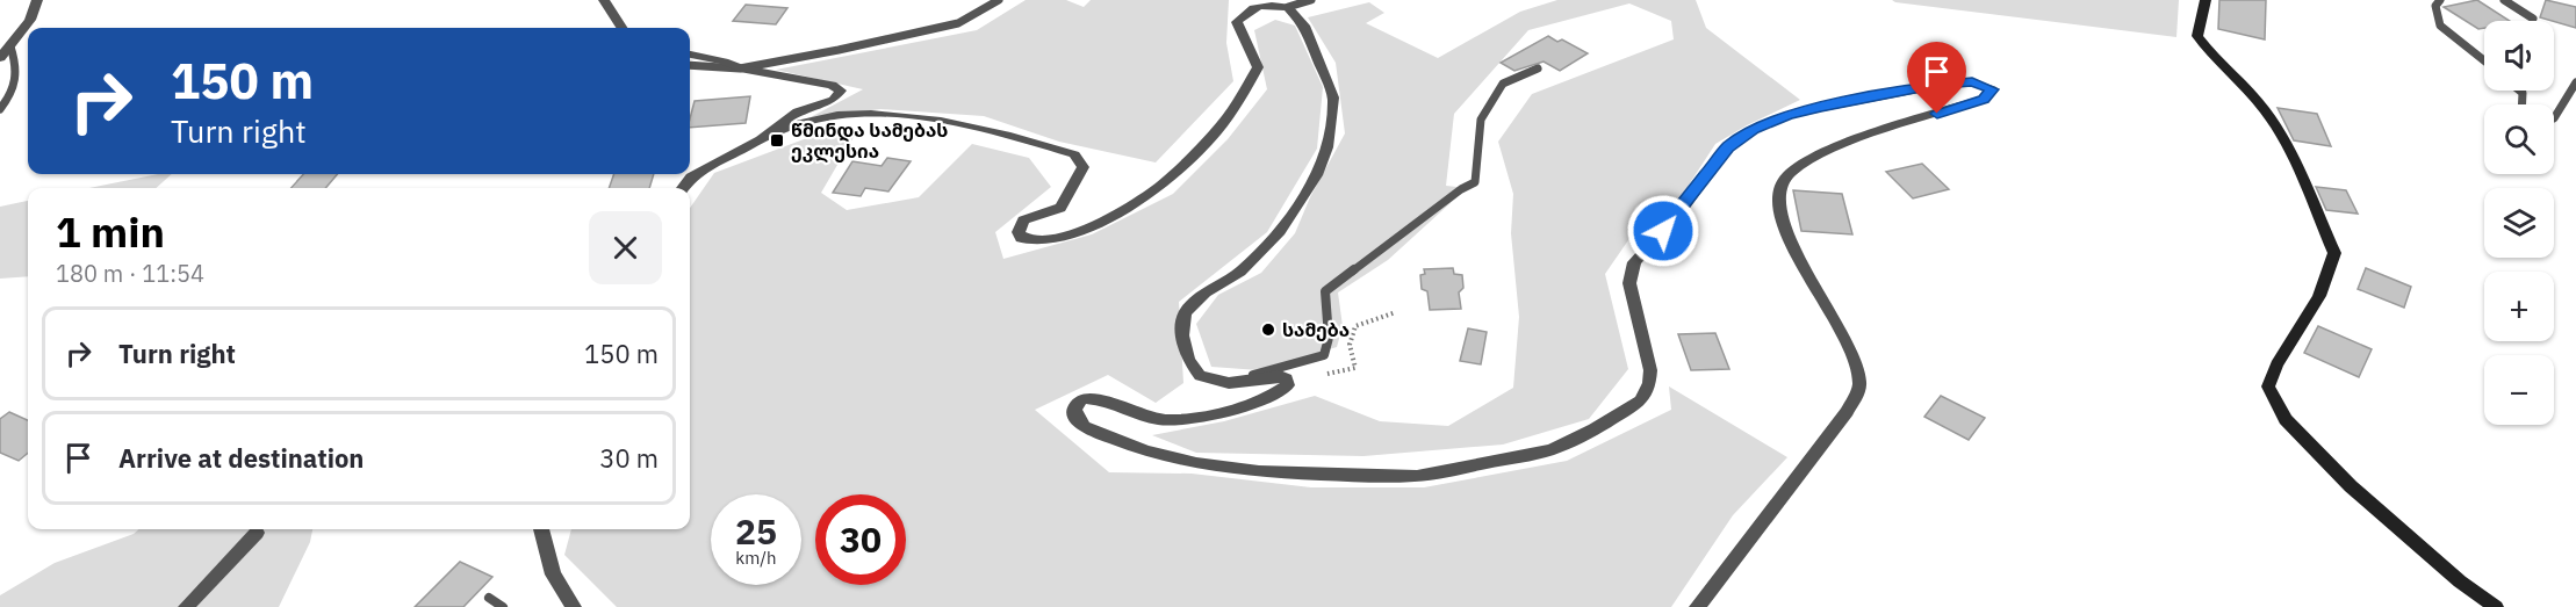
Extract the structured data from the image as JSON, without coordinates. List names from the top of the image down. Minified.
{"places":{"transit":["წმინდა სამებას ეკლესია"],"other":["სამება"]},"page":{"map_buttons":["+","−"],"turn":["150 m","Turn right"],"heading":["1 min","180 m · 11:54"],"list":[{"name":"Turn right","value":"150 m"},{"name":"Arrive at destination","value":"30 m"}],"speed":"25 km/h","limit":"30"}}
